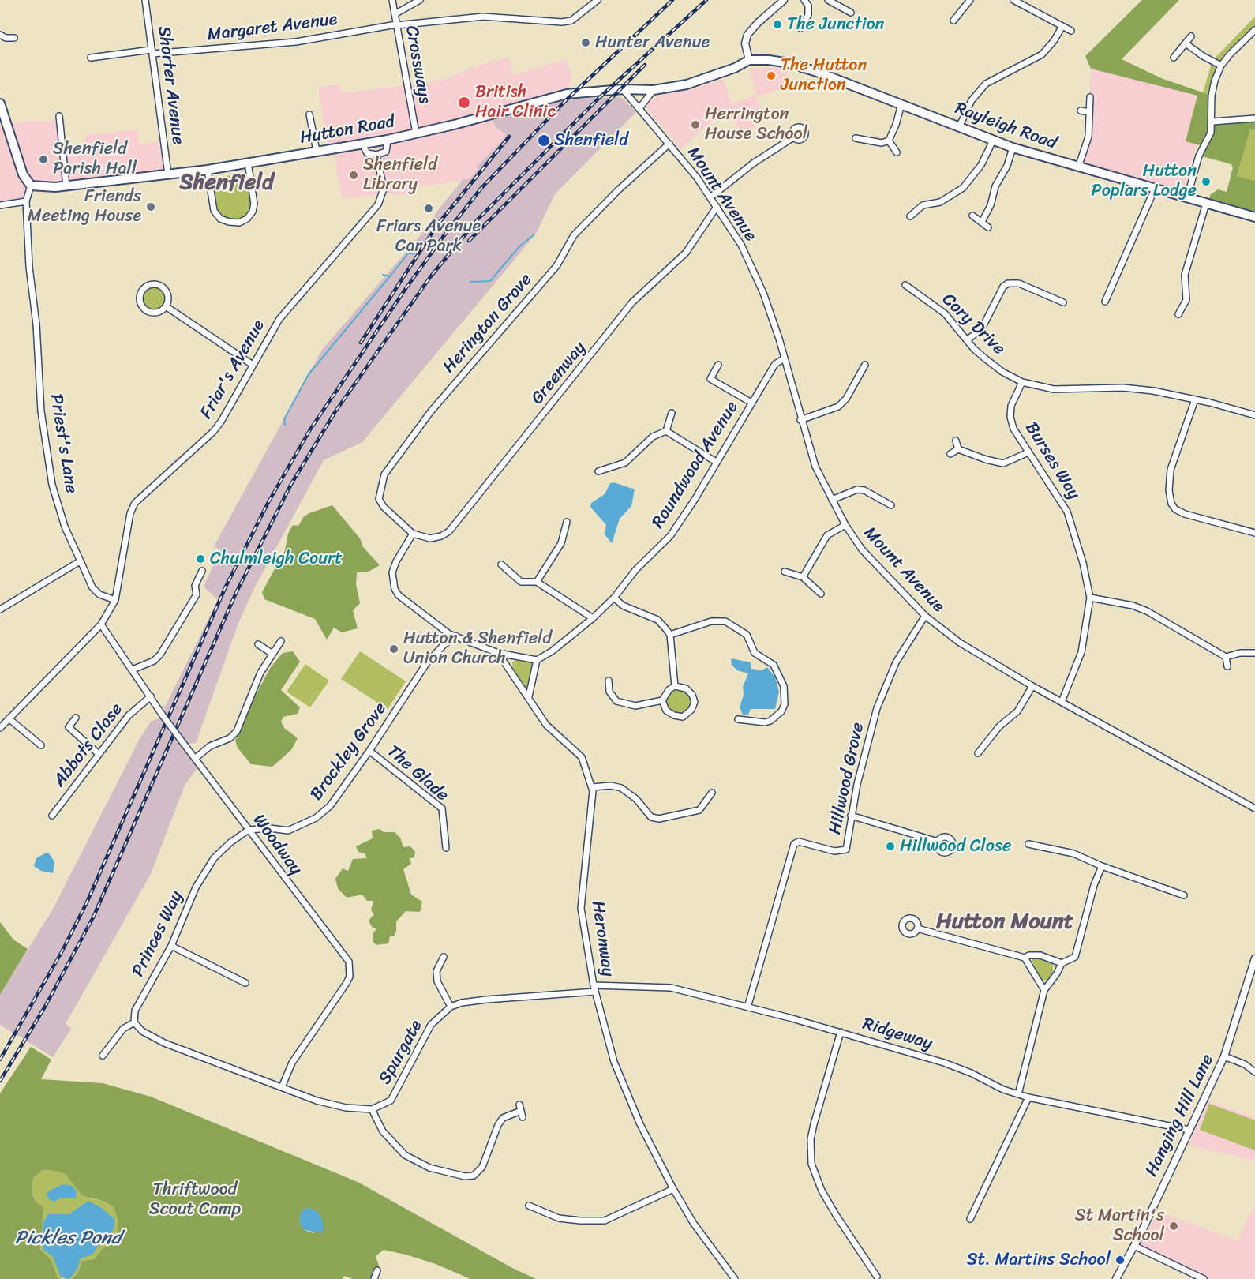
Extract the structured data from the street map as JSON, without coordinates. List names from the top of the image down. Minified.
{"streets":{"main road":["Rayleigh Road","Hutton Road"],"street":["Margaret Avenue","Crossways","Shorter Avenue","Mount Avenue","Herington Grove","Cory Drive","Friar's Avenue","Greenway","Priest's Lane","Burses Way","Roundwood Avenue","Abbots Close","Brockley Grove","The Glade","Hillwood Grove","Woodway","Princes Way","Heronway","Ridgeway","Spurgate","Hanging Hill Lane"]},"crossings":[["Margaret Avenue","Crossways"],["Margaret Avenue","Shorter Avenue"],["Crossways","Hutton Road"],["Shorter Avenue","Hutton Road"],["Rayleigh Road","Hutton Road"],["Hutton Road","Mount Avenue"],["Hutton Road","Priest's Lane"],["Mount Avenue","Herington Grove"],["Mount Avenue","Greenway"],["Mount Avenue","Burses Way"],["Mount Avenue","Roundwood Avenue"],["Mount Avenue","Hillwood Grove"],["Herington Grove","Greenway"],["Cory Drive","Burses Way"],["Friar's Avenue","Priest's Lane"],["Abbots Close","Woodway"],["Brockley Grove","The Glade"],["Brockley Grove","Woodway"],["Brockley Grove","Princes Way"],["Hillwood Grove","Ridgeway"],["Woodway","Princes Way"],["Heronway","Ridgeway"],["Heronway","Spurgate"],["Ridgeway","Spurgate"],["Ridgeway","Hanging Hill Lane"]],"districts":["Shenfield","Hutton Mount"],"water":["Pickles Pond"],"parks":["Thriftwood Scout Camp"],"places":["The Junction","Hunter Avenue","The Hutton Junction","British Hair Clinic","Herrington House School","Shenfield","Shenfield Parish Hall","Shenfield Library","Hutton Poplars Lodge","Friends Meeting House","Friars Avenue Car Park","Chulmleigh Court","Hutton & Shenfield Union Church","Hillwood Close","St Martin's School","St. Martins School"]}
